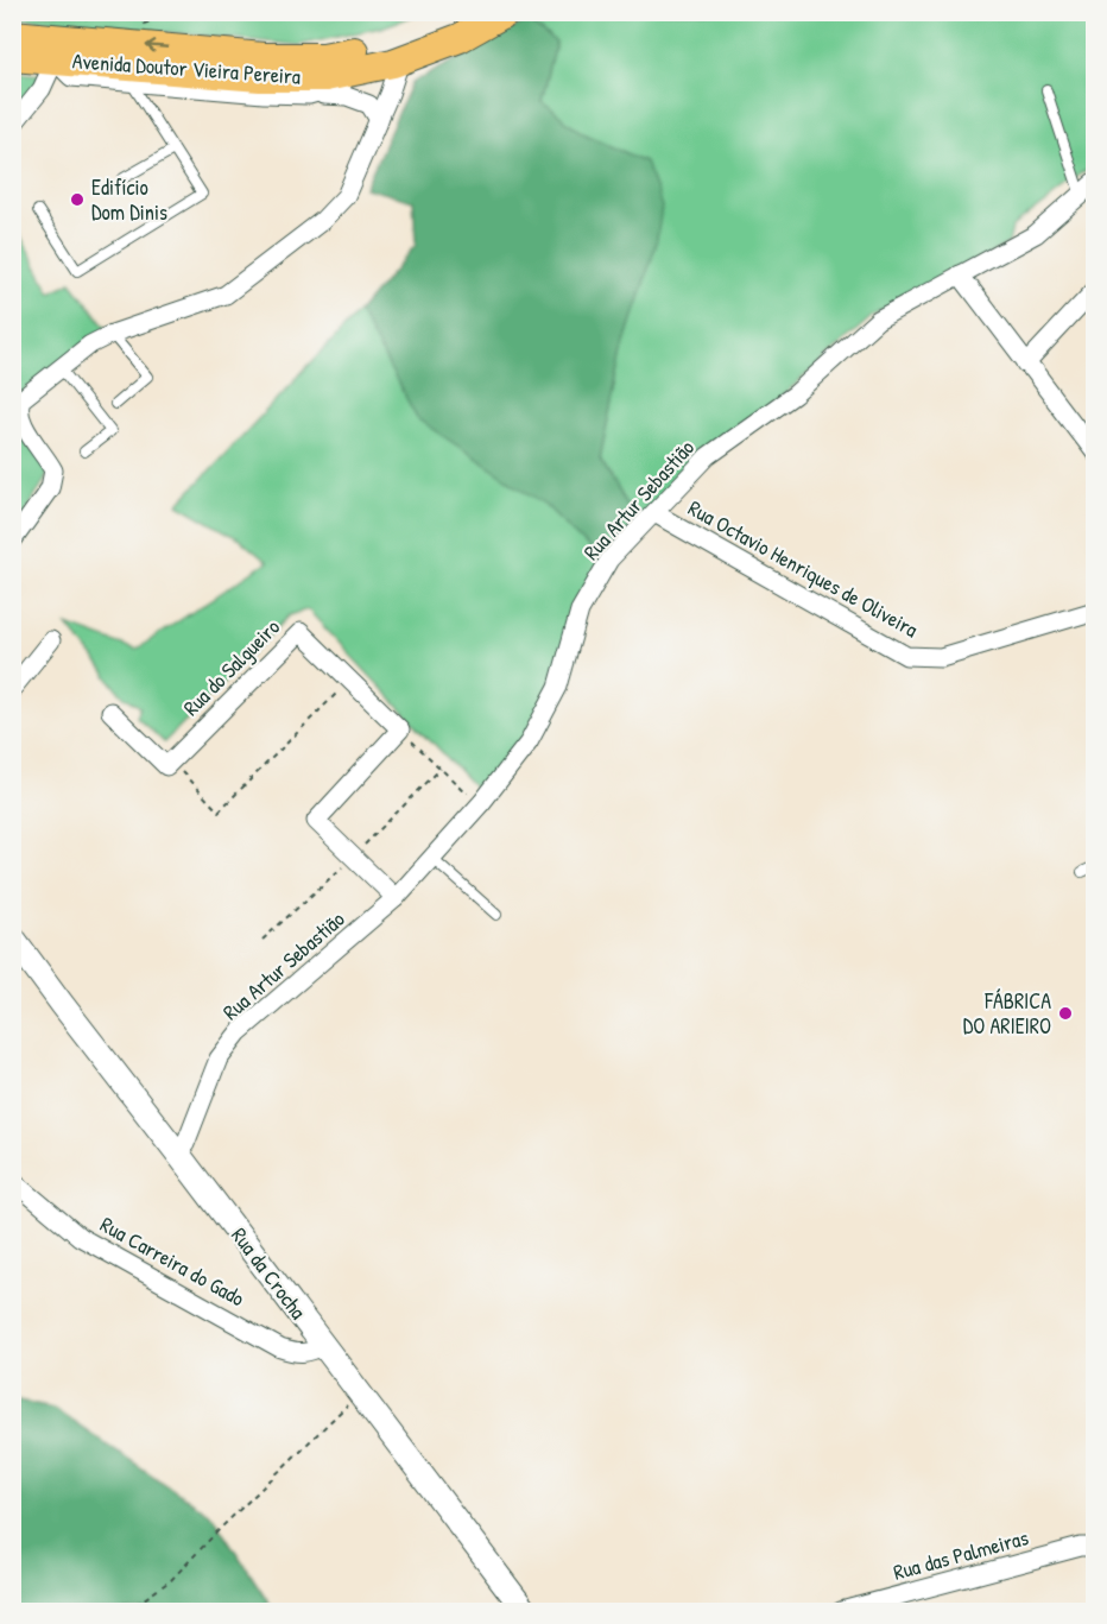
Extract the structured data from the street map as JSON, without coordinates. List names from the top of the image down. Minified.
{"streets":{"main road":["Avenida Doutor Vieira Pereira"],"street":["Rua Artur Sebastião","Rua Octavio Henriques de Oliveira","Rua do Salgueiro","Rua Carreira do Gado","Rua da Crocha","Rua das Palmeiras"]},"crossings":[["Rua Artur Sebastião","Rua Octavio Henriques de Oliveira"],["Rua Artur Sebastião","Rua da Crocha"],["Rua Carreira do Gado","Rua da Crocha"]],"places":["Edifício Dom Dinis","FÁBRICA DO ARIEIRO"]}
